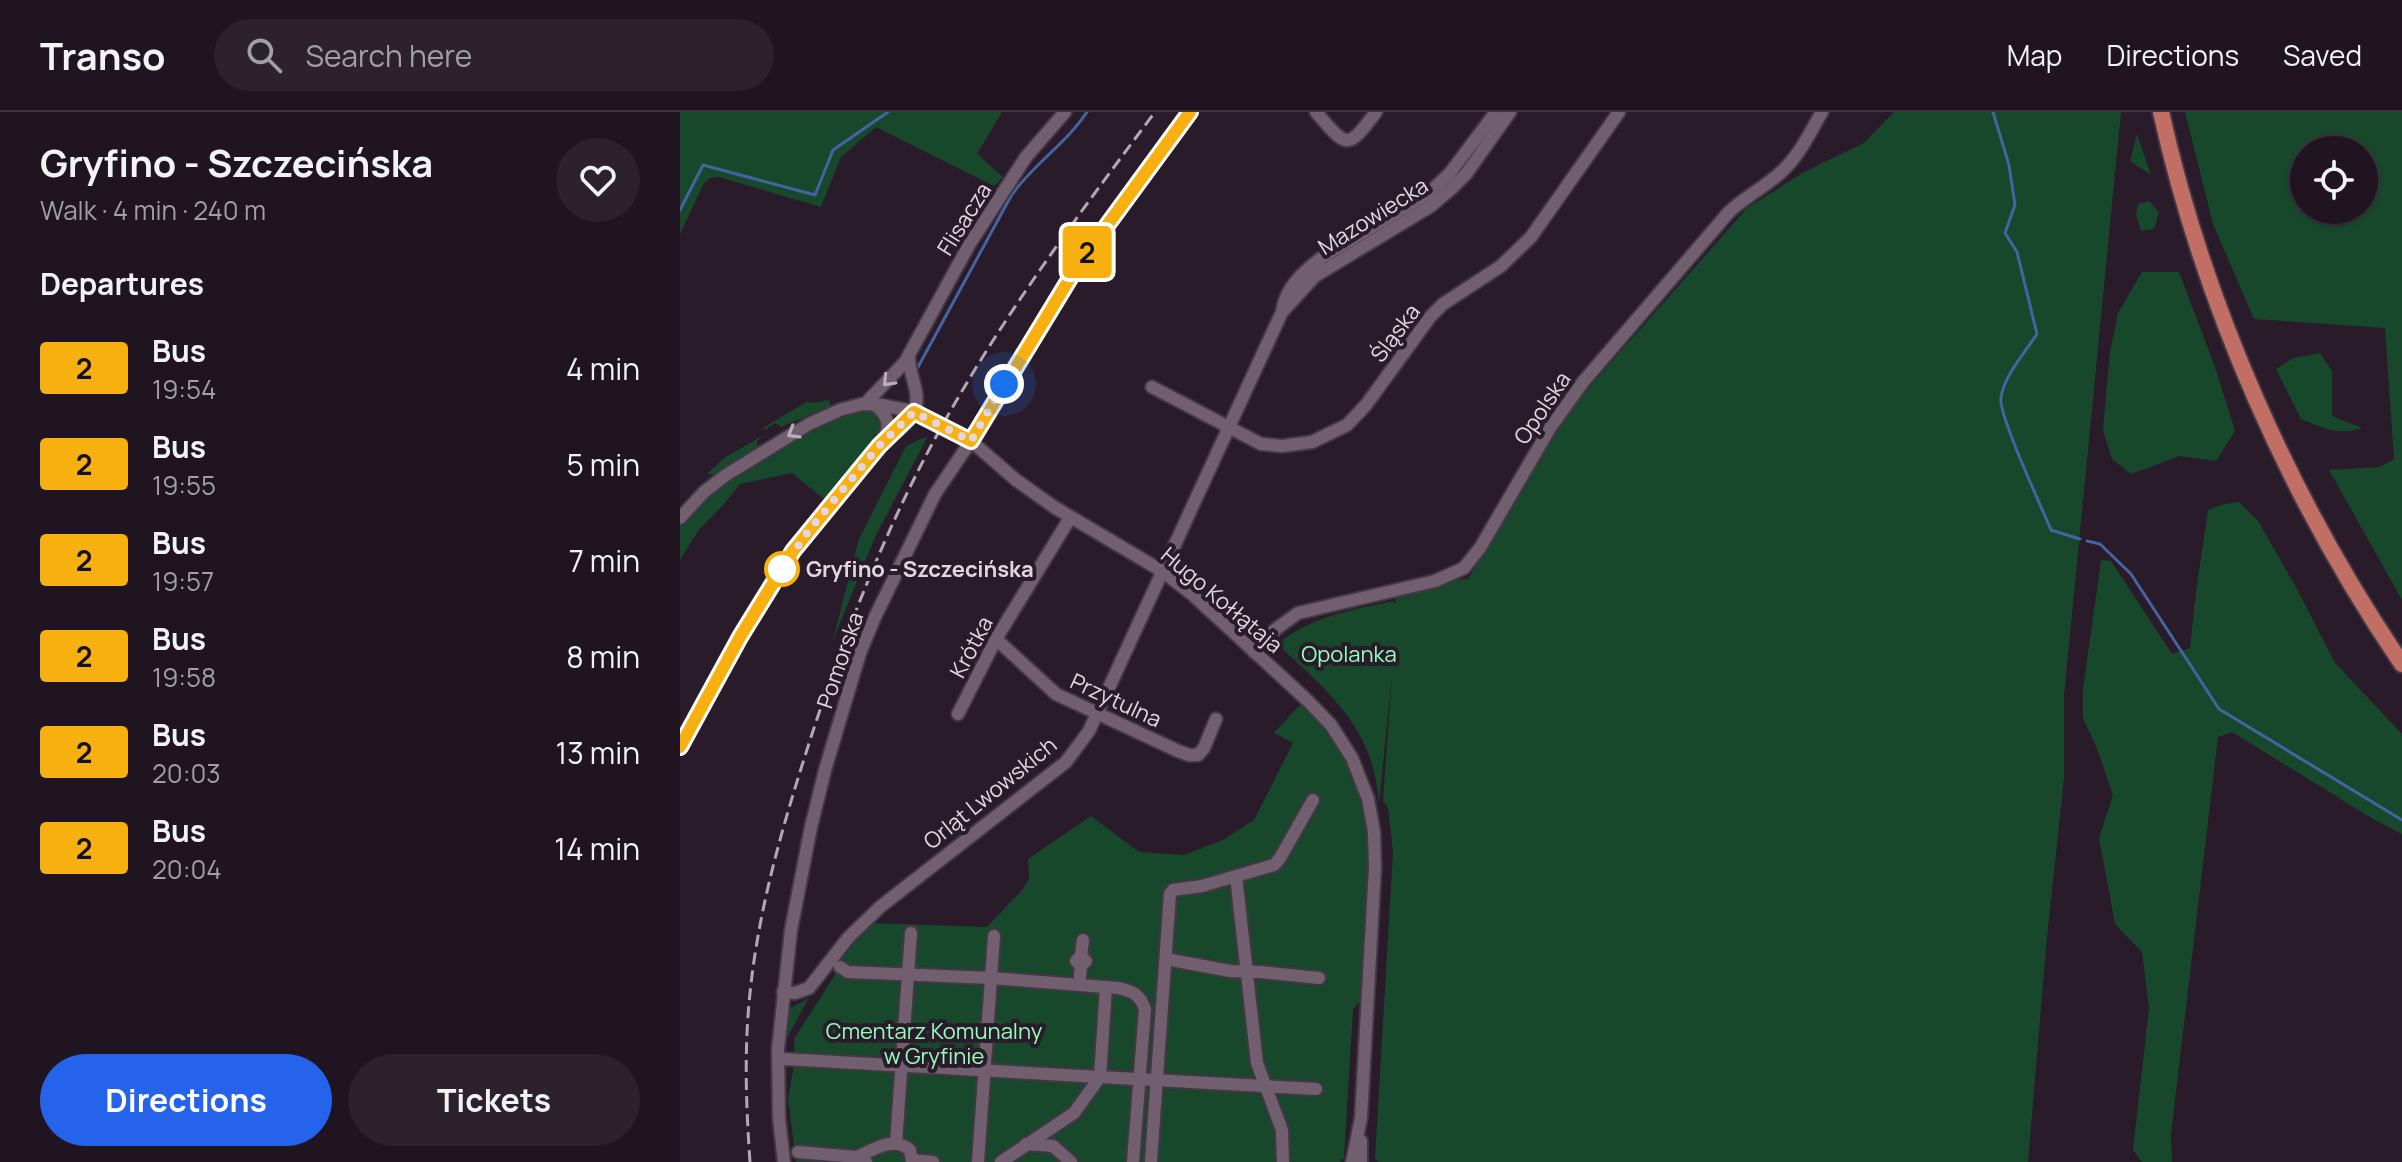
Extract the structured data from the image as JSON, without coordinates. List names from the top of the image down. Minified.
{"streets":{"street":["Mazowiecka","Flisacza","Śląska","Opolska","Hugo Kołłątaja","Krótka","Pomorska","Przytulna","Orląt Lwowskich"]},"crossings":[["Mazowiecka","Śląska"],["Mazowiecka","Hugo Kołłątaja"],["Mazowiecka","Orląt Lwowskich"],["Opolska","Hugo Kołłątaja"],["Hugo Kołłątaja","Krótka"],["Hugo Kołłątaja","Pomorska"],["Hugo Kołłątaja","Orląt Lwowskich"],["Krótka","Przytulna"],["Pomorska","Orląt Lwowskich"],["Przytulna","Orląt Lwowskich"]],"parks":["Opolanka","Cmentarz Komunalny w Gryfinie"],"places":["Gryfino - Szczecińska"],"lines":["bus line 2"],"page":{"header":"Transo","search":"Search here","nav":["Map","Directions","Saved"],"heading":[["Gryfino - Szczecińska","Walk · 4 min · 240 m"],"Departures"],"on_map":"2","list":[{"mark":"2","name":"Bus","note":"19:54","value":"4 min"},{"mark":"2","name":"Bus","note":"19:55","value":"5 min"},{"mark":"2","name":"Bus","note":"19:57","value":"7 min"},{"mark":"2","name":"Bus","note":"19:58","value":"8 min"},{"mark":"2","name":"Bus","note":"20:03","value":"13 min"},{"mark":"2","name":"Bus","note":"20:04","value":"14 min"}],"buttons":["Directions","Tickets"]}}
